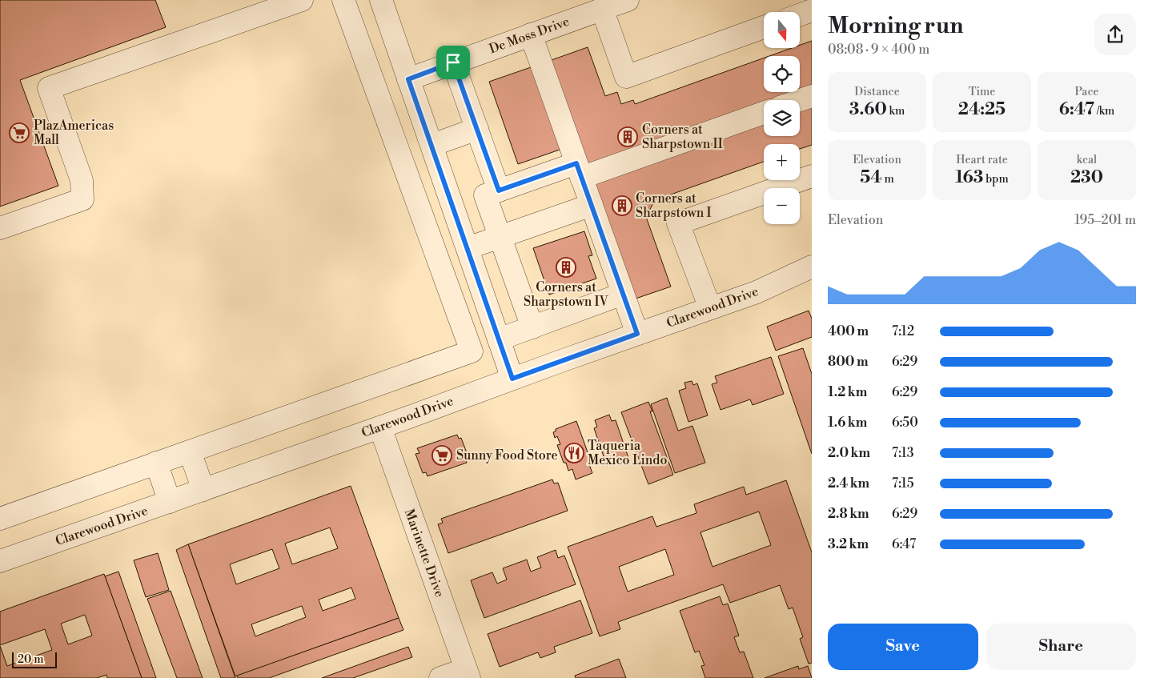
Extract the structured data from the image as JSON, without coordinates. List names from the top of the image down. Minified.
{"streets":{"street":["De Moss Drive","Clarewood Drive","Marinette Drive"]},"crossings":[["Clarewood Drive","Marinette Drive"]],"places":{"supermarket":["PlazAmericas Mall","Sunny Food Store"],"building":["Corners at Sharpstown II","Corners at Sharpstown I","Corners at Sharpstown IV"],"restaurant":["Taqueria Mexico Lindo"]},"scale_bar":"20 m","north":"bottom","page":{"heading":["Morning run","08:08 · 9 × 400 m"],"map_buttons":["+","−"],"stats":[["Distance","3.60 km"],["Time","24:25"],["Pace","6:47 /km"],["Elevation","54 m"],["Heart rate","163 bpm"],["kcal","230"]],"chart":["Elevation","195–201 m"],"list":[{"name":"400 m","note":"7:12"},{"name":"800 m","note":"6:29"},{"name":"1.2 km","note":"6:29"},{"name":"1.6 km","note":"6:50"},{"name":"2.0 km","note":"7:13"},{"name":"2.4 km","note":"7:15"},{"name":"2.8 km","note":"6:29"},{"name":"3.2 km","note":"6:47"}],"buttons":["Save","Share"],"scale":"20 m"}}
